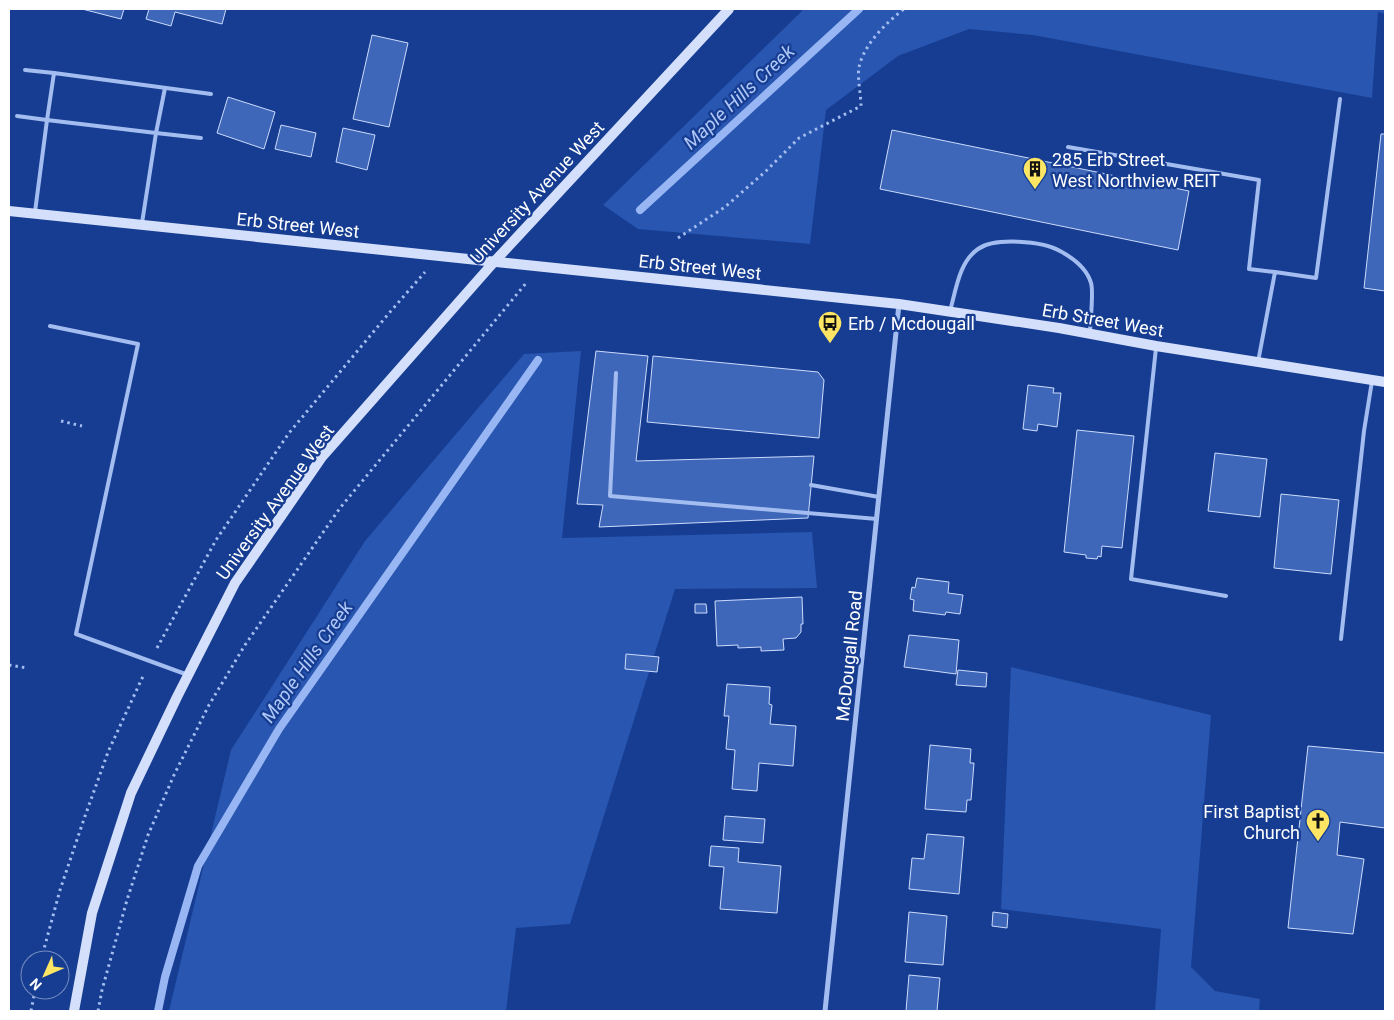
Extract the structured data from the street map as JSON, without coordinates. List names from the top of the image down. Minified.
{"streets":{"main road":["University Avenue West","Erb Street West"],"street":["McDougall Road"]},"crossings":[["University Avenue West","Erb Street West"],["Erb Street West","McDougall Road"]],"water":["Maple Hills Creek"],"places":{"building":["285 Erb Street West Northview REIT"],"bus stop":["Erb / Mcdougall"],"church":["First Baptist Church"]},"north":"bottom left"}
